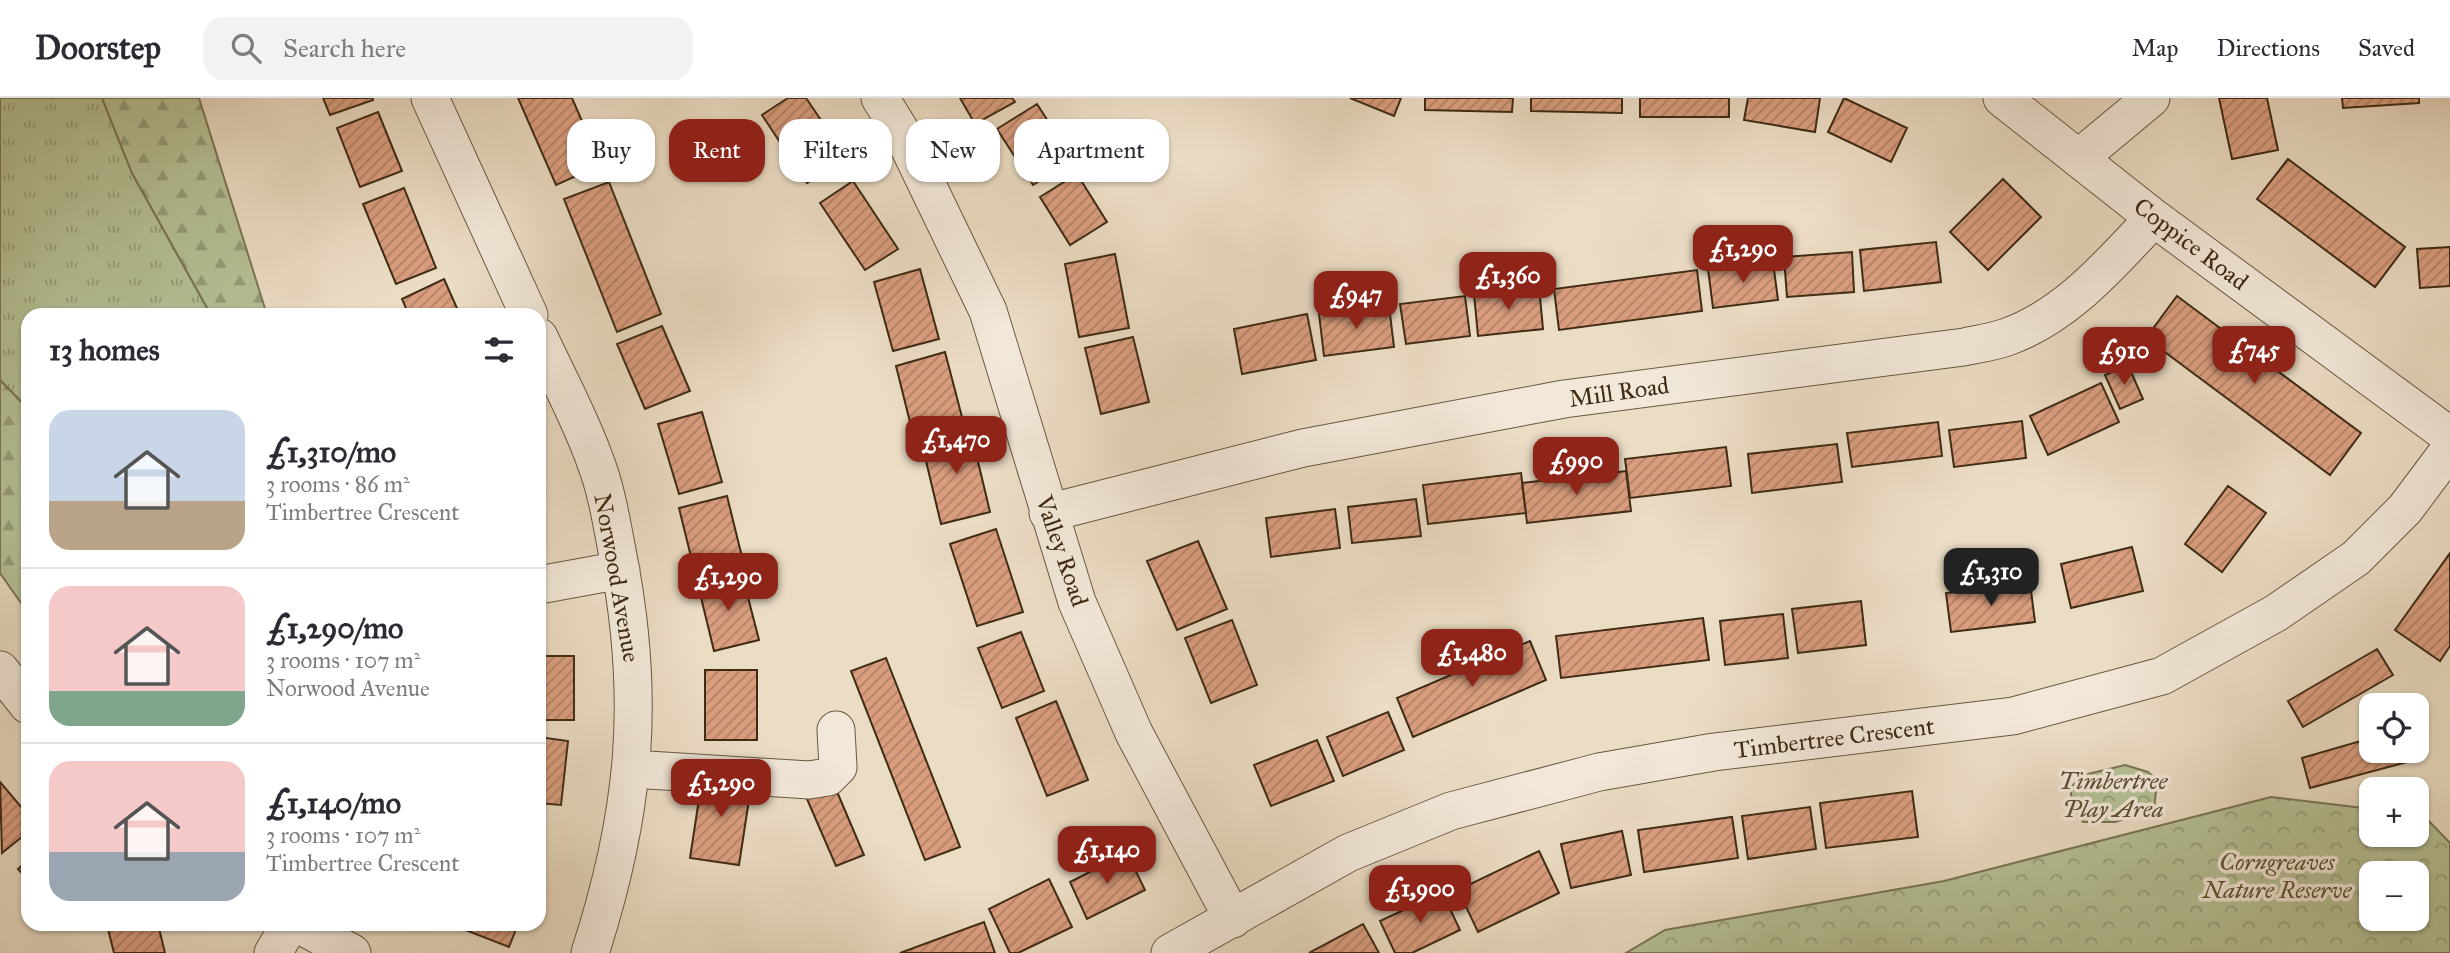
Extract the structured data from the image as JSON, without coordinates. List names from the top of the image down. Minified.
{"streets":{"street":["Coppice Road","Mill Road","Valley Road","Norwood Avenue","Timbertree Crescent"]},"crossings":[["Coppice Road","Mill Road"],["Mill Road","Valley Road"],["Valley Road","Timbertree Crescent"]],"parks":["Timbertree Play Area","Corngreaves Nature Reserve"],"page":{"header":"Doorstep","search":"Search here","nav":["Map","Directions","Saved"],"chip":["Buy","Rent","Filters","New","Apartment"],"price":["£1,290","£1,360","£947","£745","£910","£1,470","£990","£1,310","£1,290","£1,480","£1,290","£1,140","£1,900"],"heading":"13 homes","list":[{"name":"£1,310/mo","note":"3 rooms · 86 m² · Timbertree Crescent"},{"name":"£1,290/mo","note":"3 rooms · 107 m² · Norwood Avenue"},{"name":"£1,140/mo","note":"3 rooms · 107 m² · Timbertree Crescent"}],"map_buttons":["+","−"]}}
